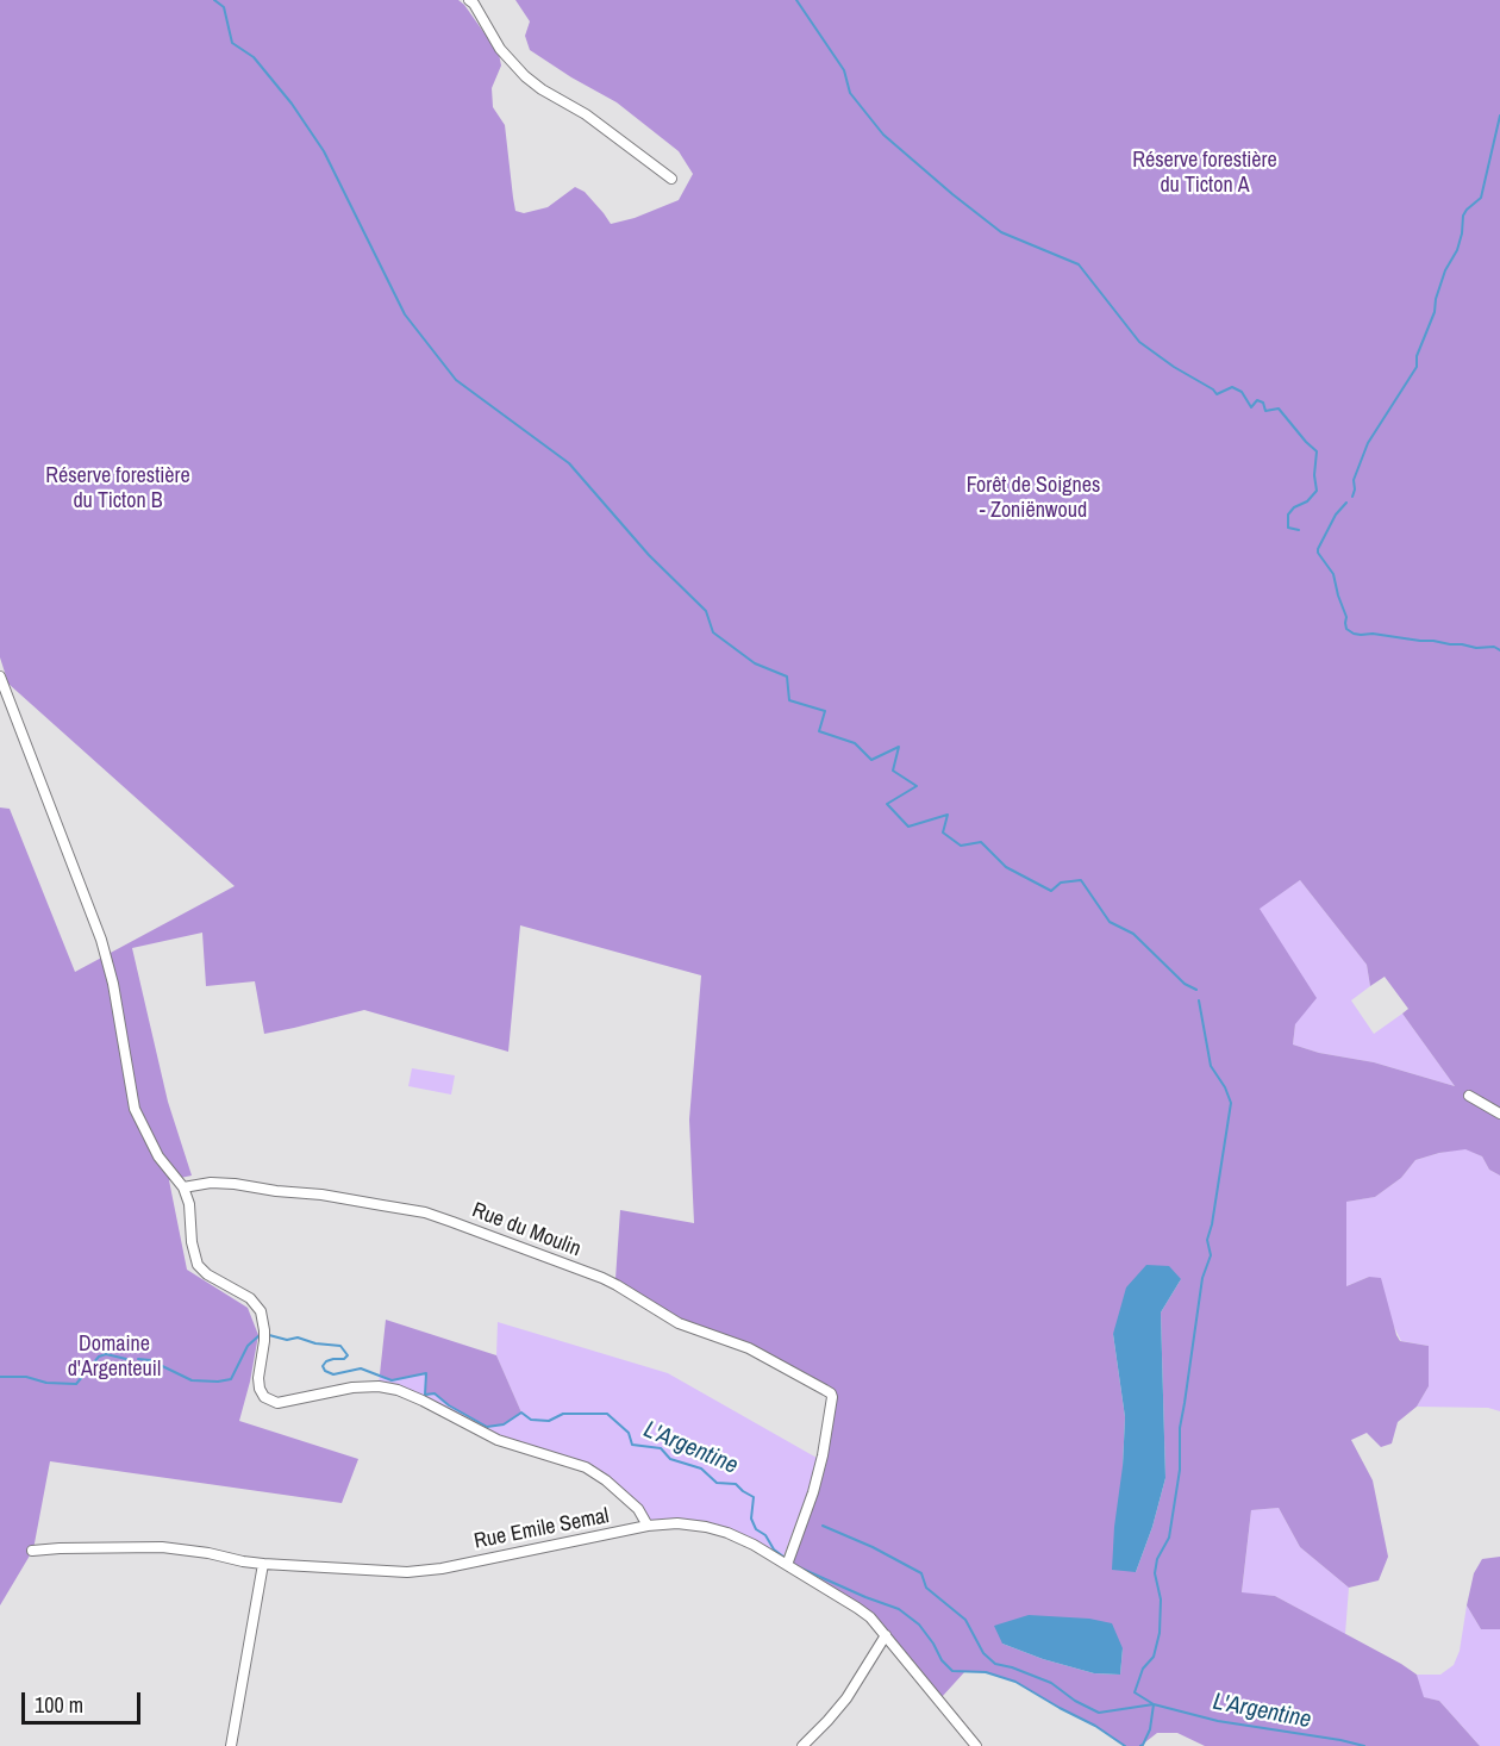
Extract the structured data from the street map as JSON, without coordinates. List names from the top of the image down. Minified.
{"streets":{"street":["Rue du Moulin","Rue Emile Semal"]},"crossings":[["Rue du Moulin","Rue Emile Semal"]],"water":["L'Argentine"],"parks":["Réserve forestière du Ticton A","Réserve forestière du Ticton B","Forêt de Soignes - Zoniënwoud","Domaine d'Argenteuil"],"scale_bar":"100 m"}
